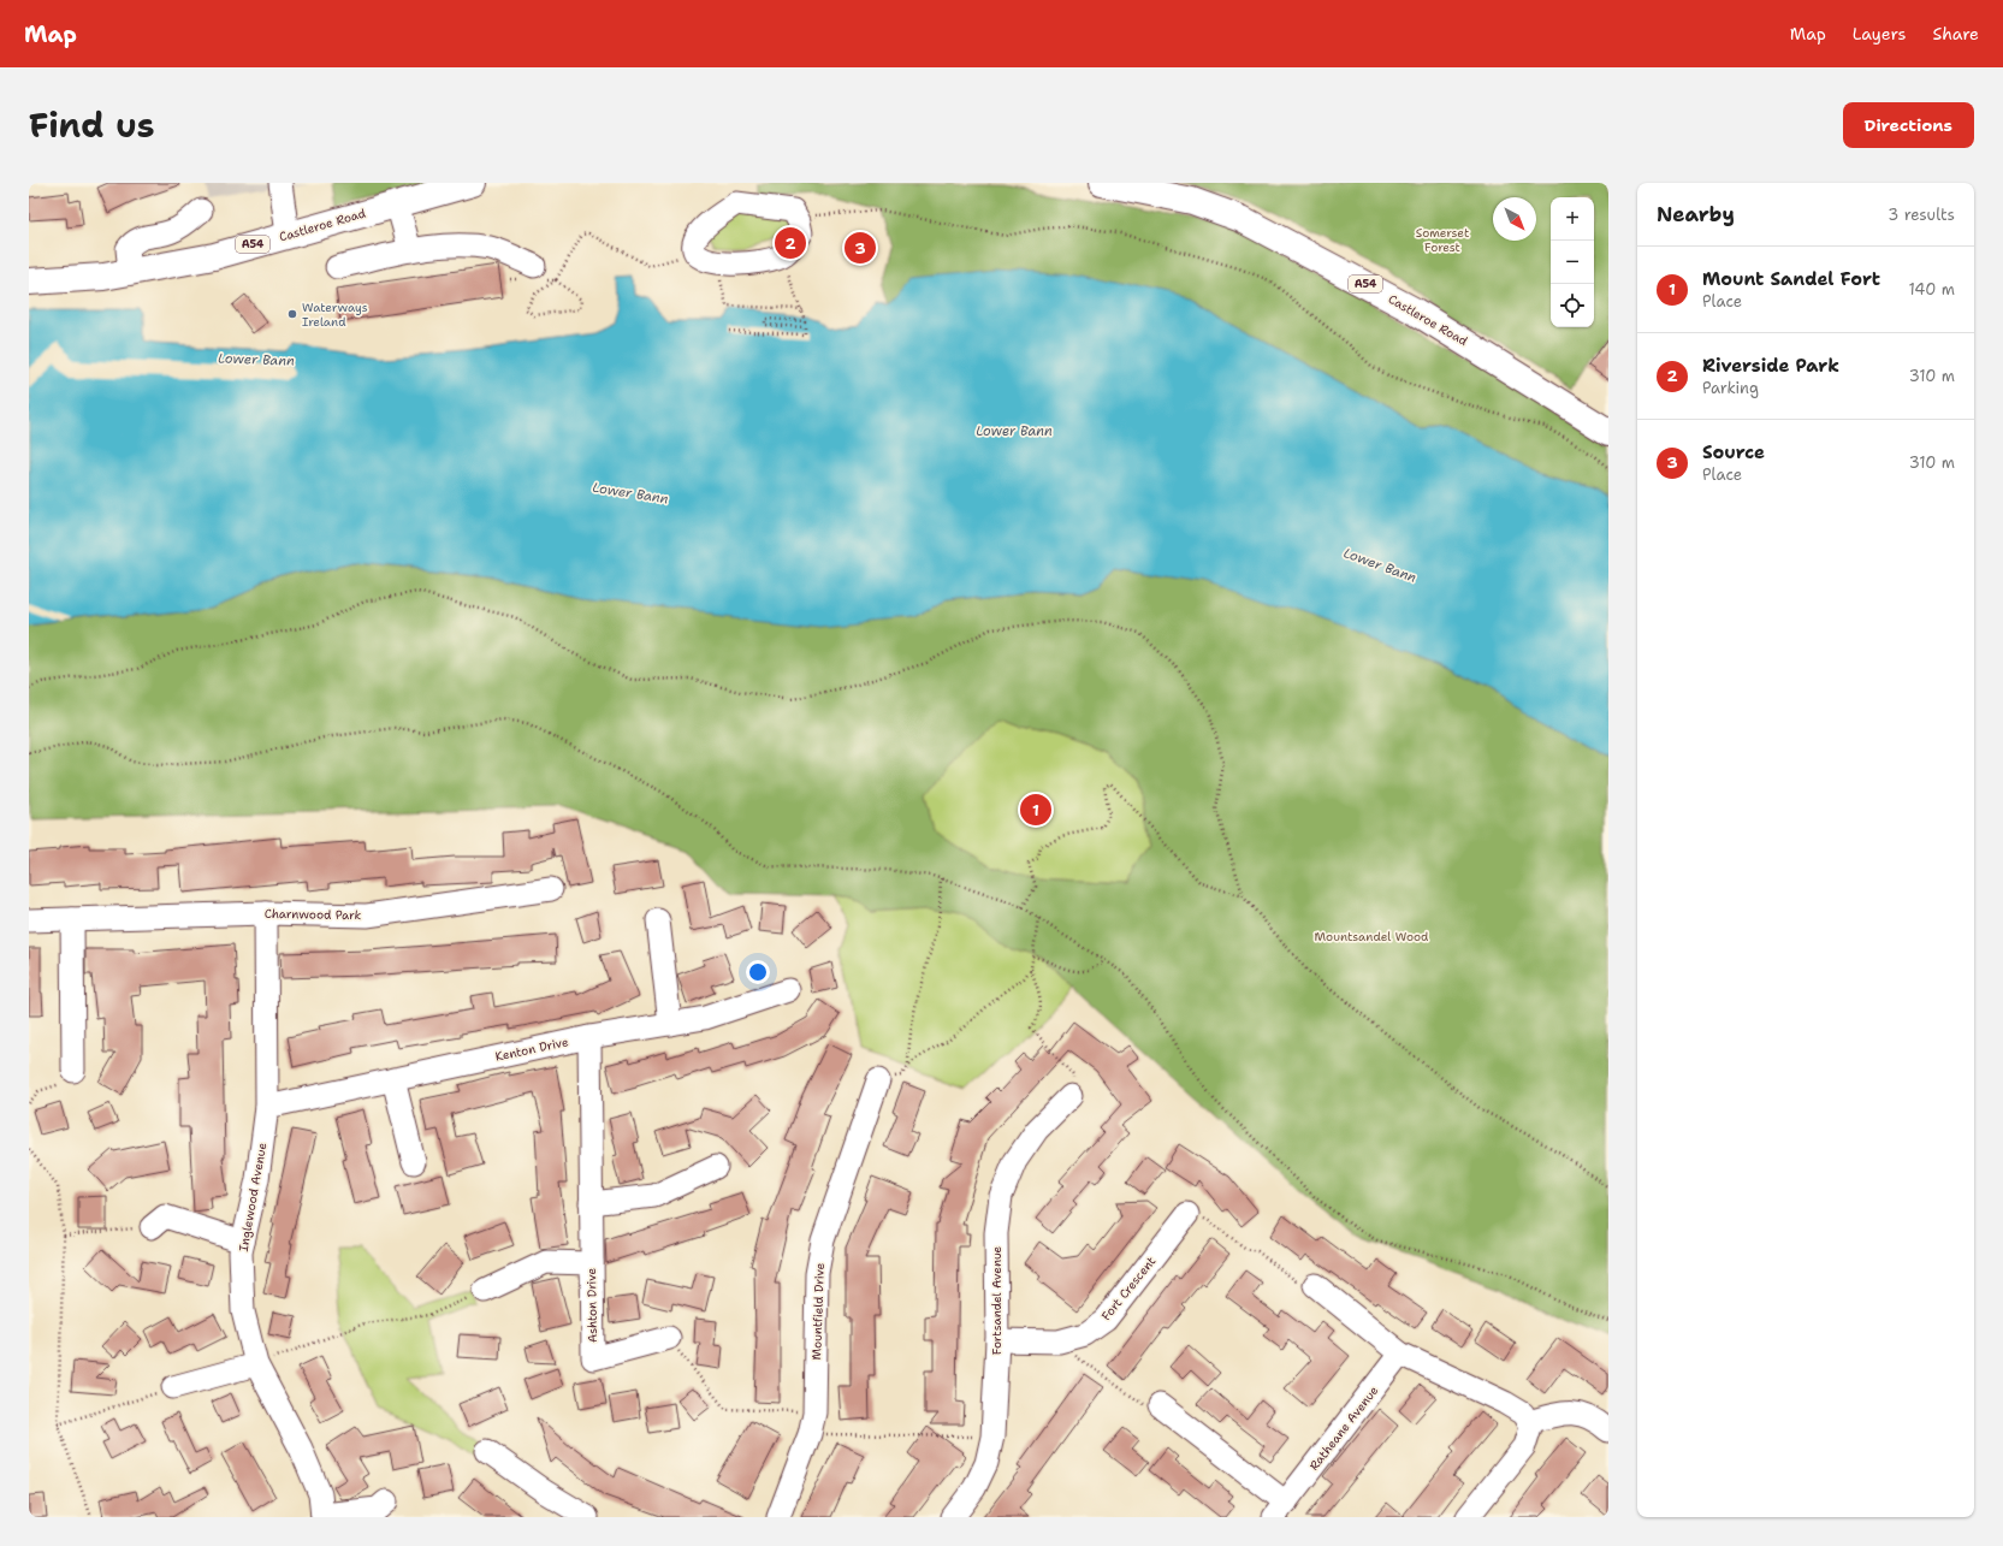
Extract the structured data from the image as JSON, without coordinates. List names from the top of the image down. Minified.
{"streets":{"main road":["Castleroe Road","A54"],"street":["Charnwood Park","Kenton Drive","Inglewood Avenue","Fort Crescent","Fortsandel Avenue","Ashton Drive","Mountfield Drive","Ratheane Avenue"]},"crossings":[["Charnwood Park","Inglewood Avenue"],["Kenton Drive","Inglewood Avenue"],["Kenton Drive","Ashton Drive"],["Fort Crescent","Fortsandel Avenue"]],"water":["Lower Bann"],"parks":["Somerset Forest","Mountsandel Wood"],"places":["Waterways Ireland"],"north":"bottom right","page":{"header":"Map","nav":["Map","Layers","Share"],"title":"Find us","buttons":"Directions","heading":["Nearby","3 results"],"map_buttons":["+","−"],"pins":["2","3","1"],"list":[{"mark":"1","name":"Mount Sandel Fort","note":"Place","value":"140 m"},{"mark":"2","name":"Riverside Park","note":"Parking","value":"310 m"},{"mark":"3","name":"Source","note":"Place","value":"310 m"}]}}
